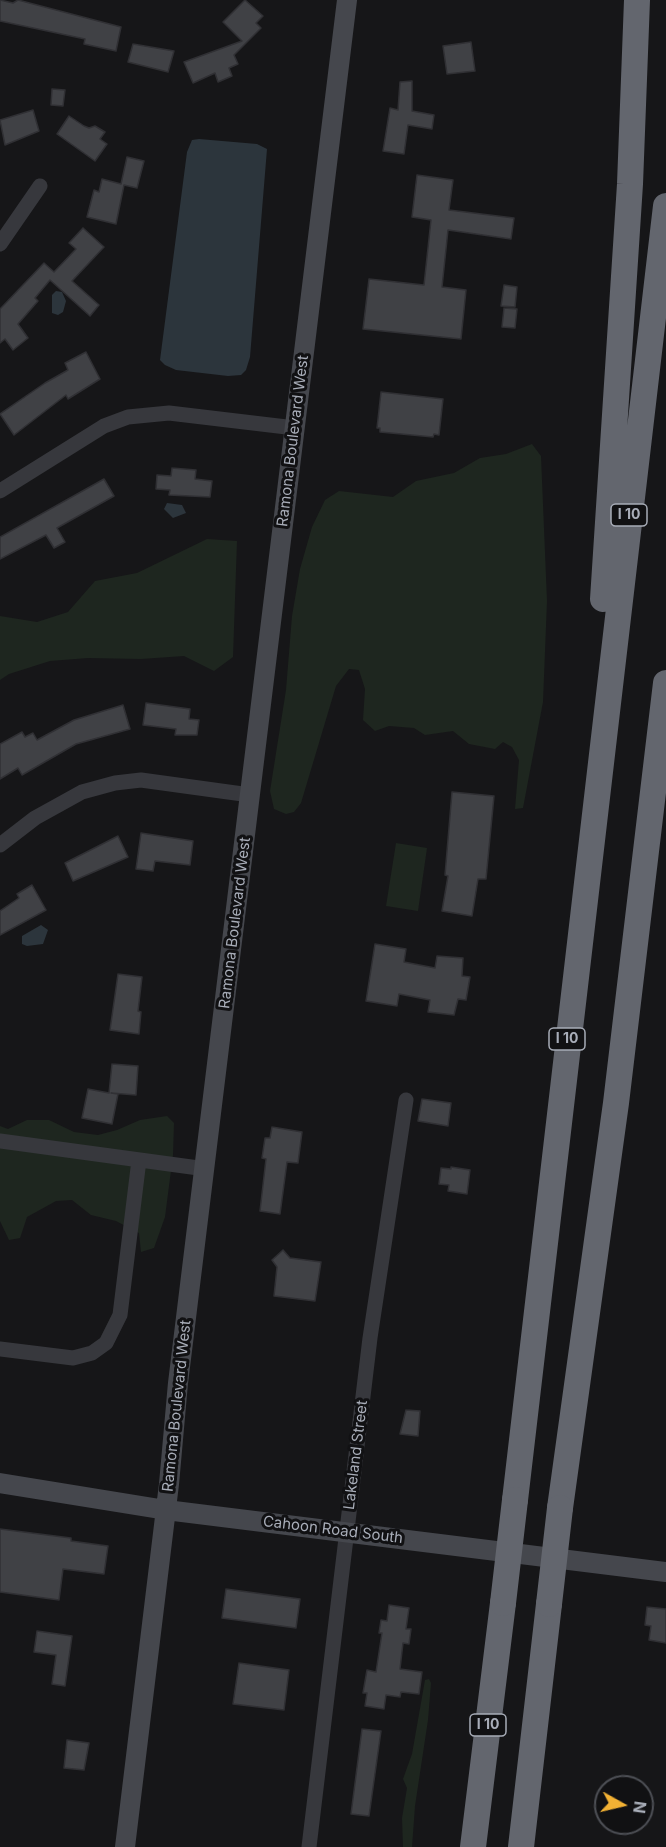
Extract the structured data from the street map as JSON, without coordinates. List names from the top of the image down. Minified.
{"streets":{"highway":["I 10"],"street":["Ramona Boulevard West","Lakeland Street","Cahoon Road South"]},"crossings":[["Ramona Boulevard West","Cahoon Road South"],["Lakeland Street","Cahoon Road South"]],"north":"right"}
